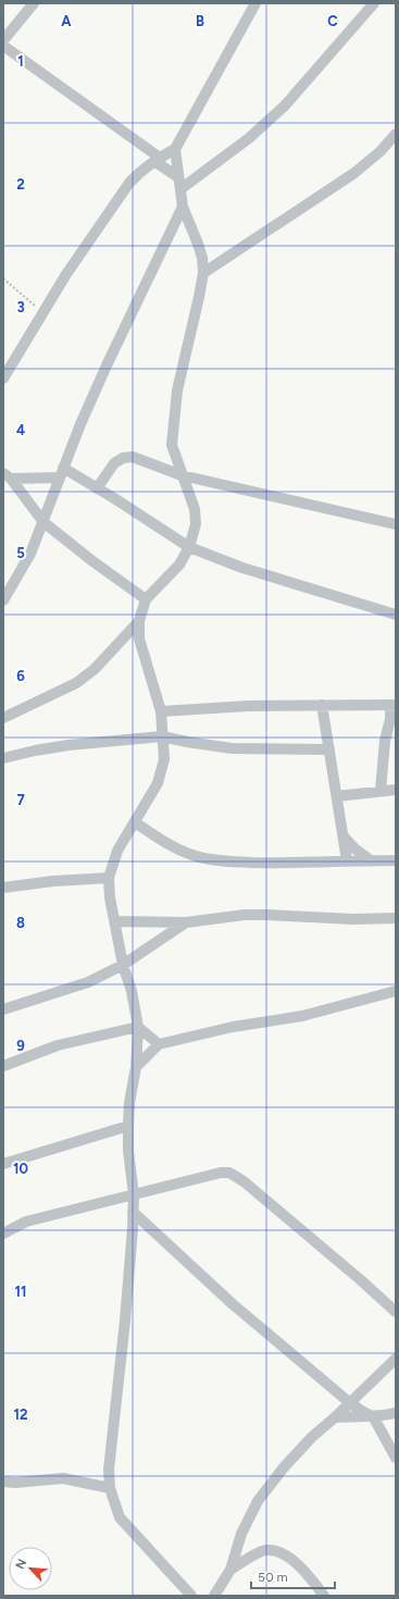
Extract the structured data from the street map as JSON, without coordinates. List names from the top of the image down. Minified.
{"scale_bar":"50 m","north":"top left","grid":{"columns":["A","B","C"],"rows":["1","2","3","4","5","6","7","8","9","10","11","12"]}}
